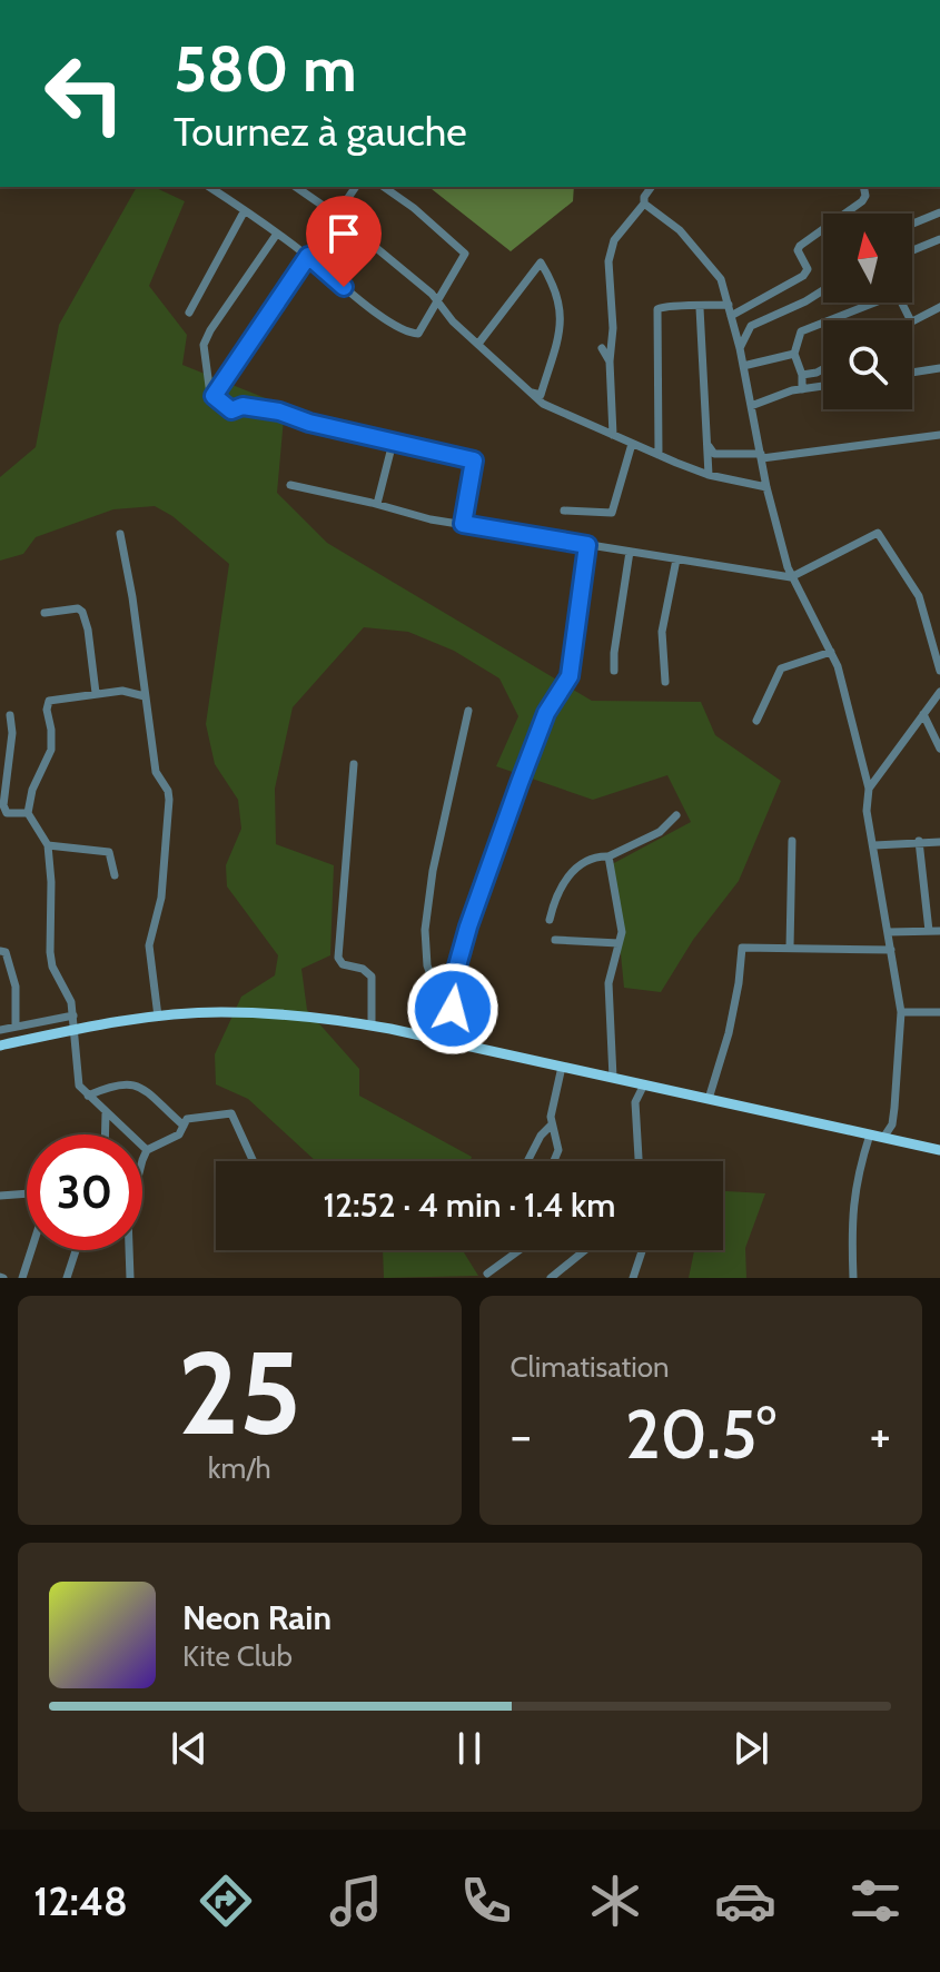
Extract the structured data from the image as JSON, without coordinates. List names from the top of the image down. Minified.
{"north":"top","page":{"turn":["580 m","Tournez à gauche"],"limit":"30","trip":"12:52 · 4 min · 1.4 km","tile":[["25","km/h"],"Climatisation"],"heat":["−","20.5°","+"],"song":["Neon Rain","Kite Club"],"tabs":"12:48"}}
